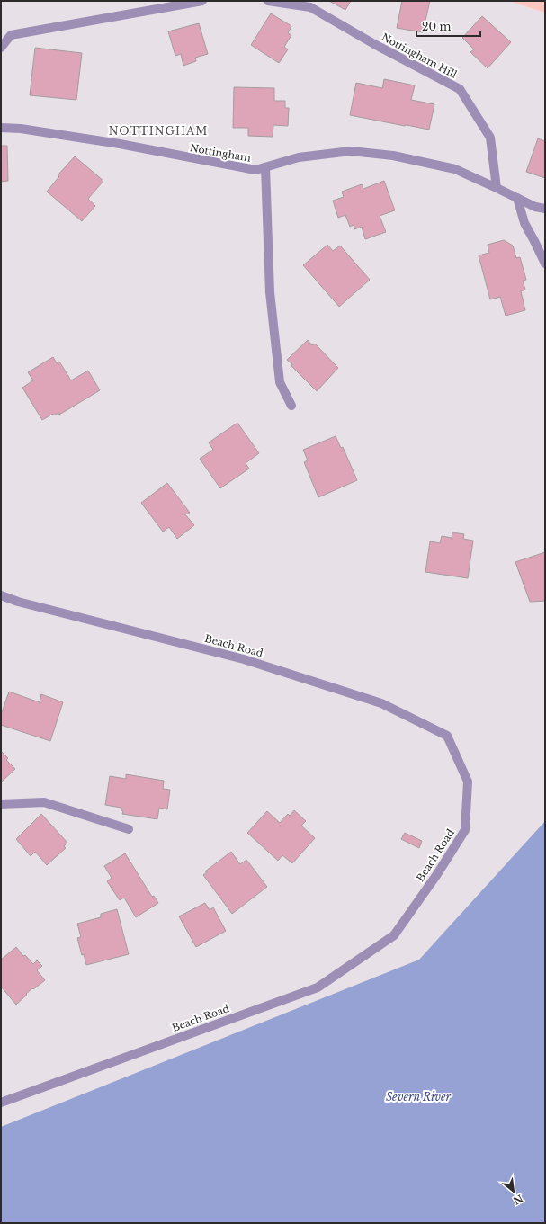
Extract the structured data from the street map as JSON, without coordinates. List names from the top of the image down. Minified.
{"streets":{"street":["Nottingham Hill","Nottingham","Beach Road"]},"crossings":[["Nottingham Hill","Nottingham"]],"districts":["NOTTINGHAM"],"water":["Severn River"],"scale_bar":"20 m","north":"bottom right"}
